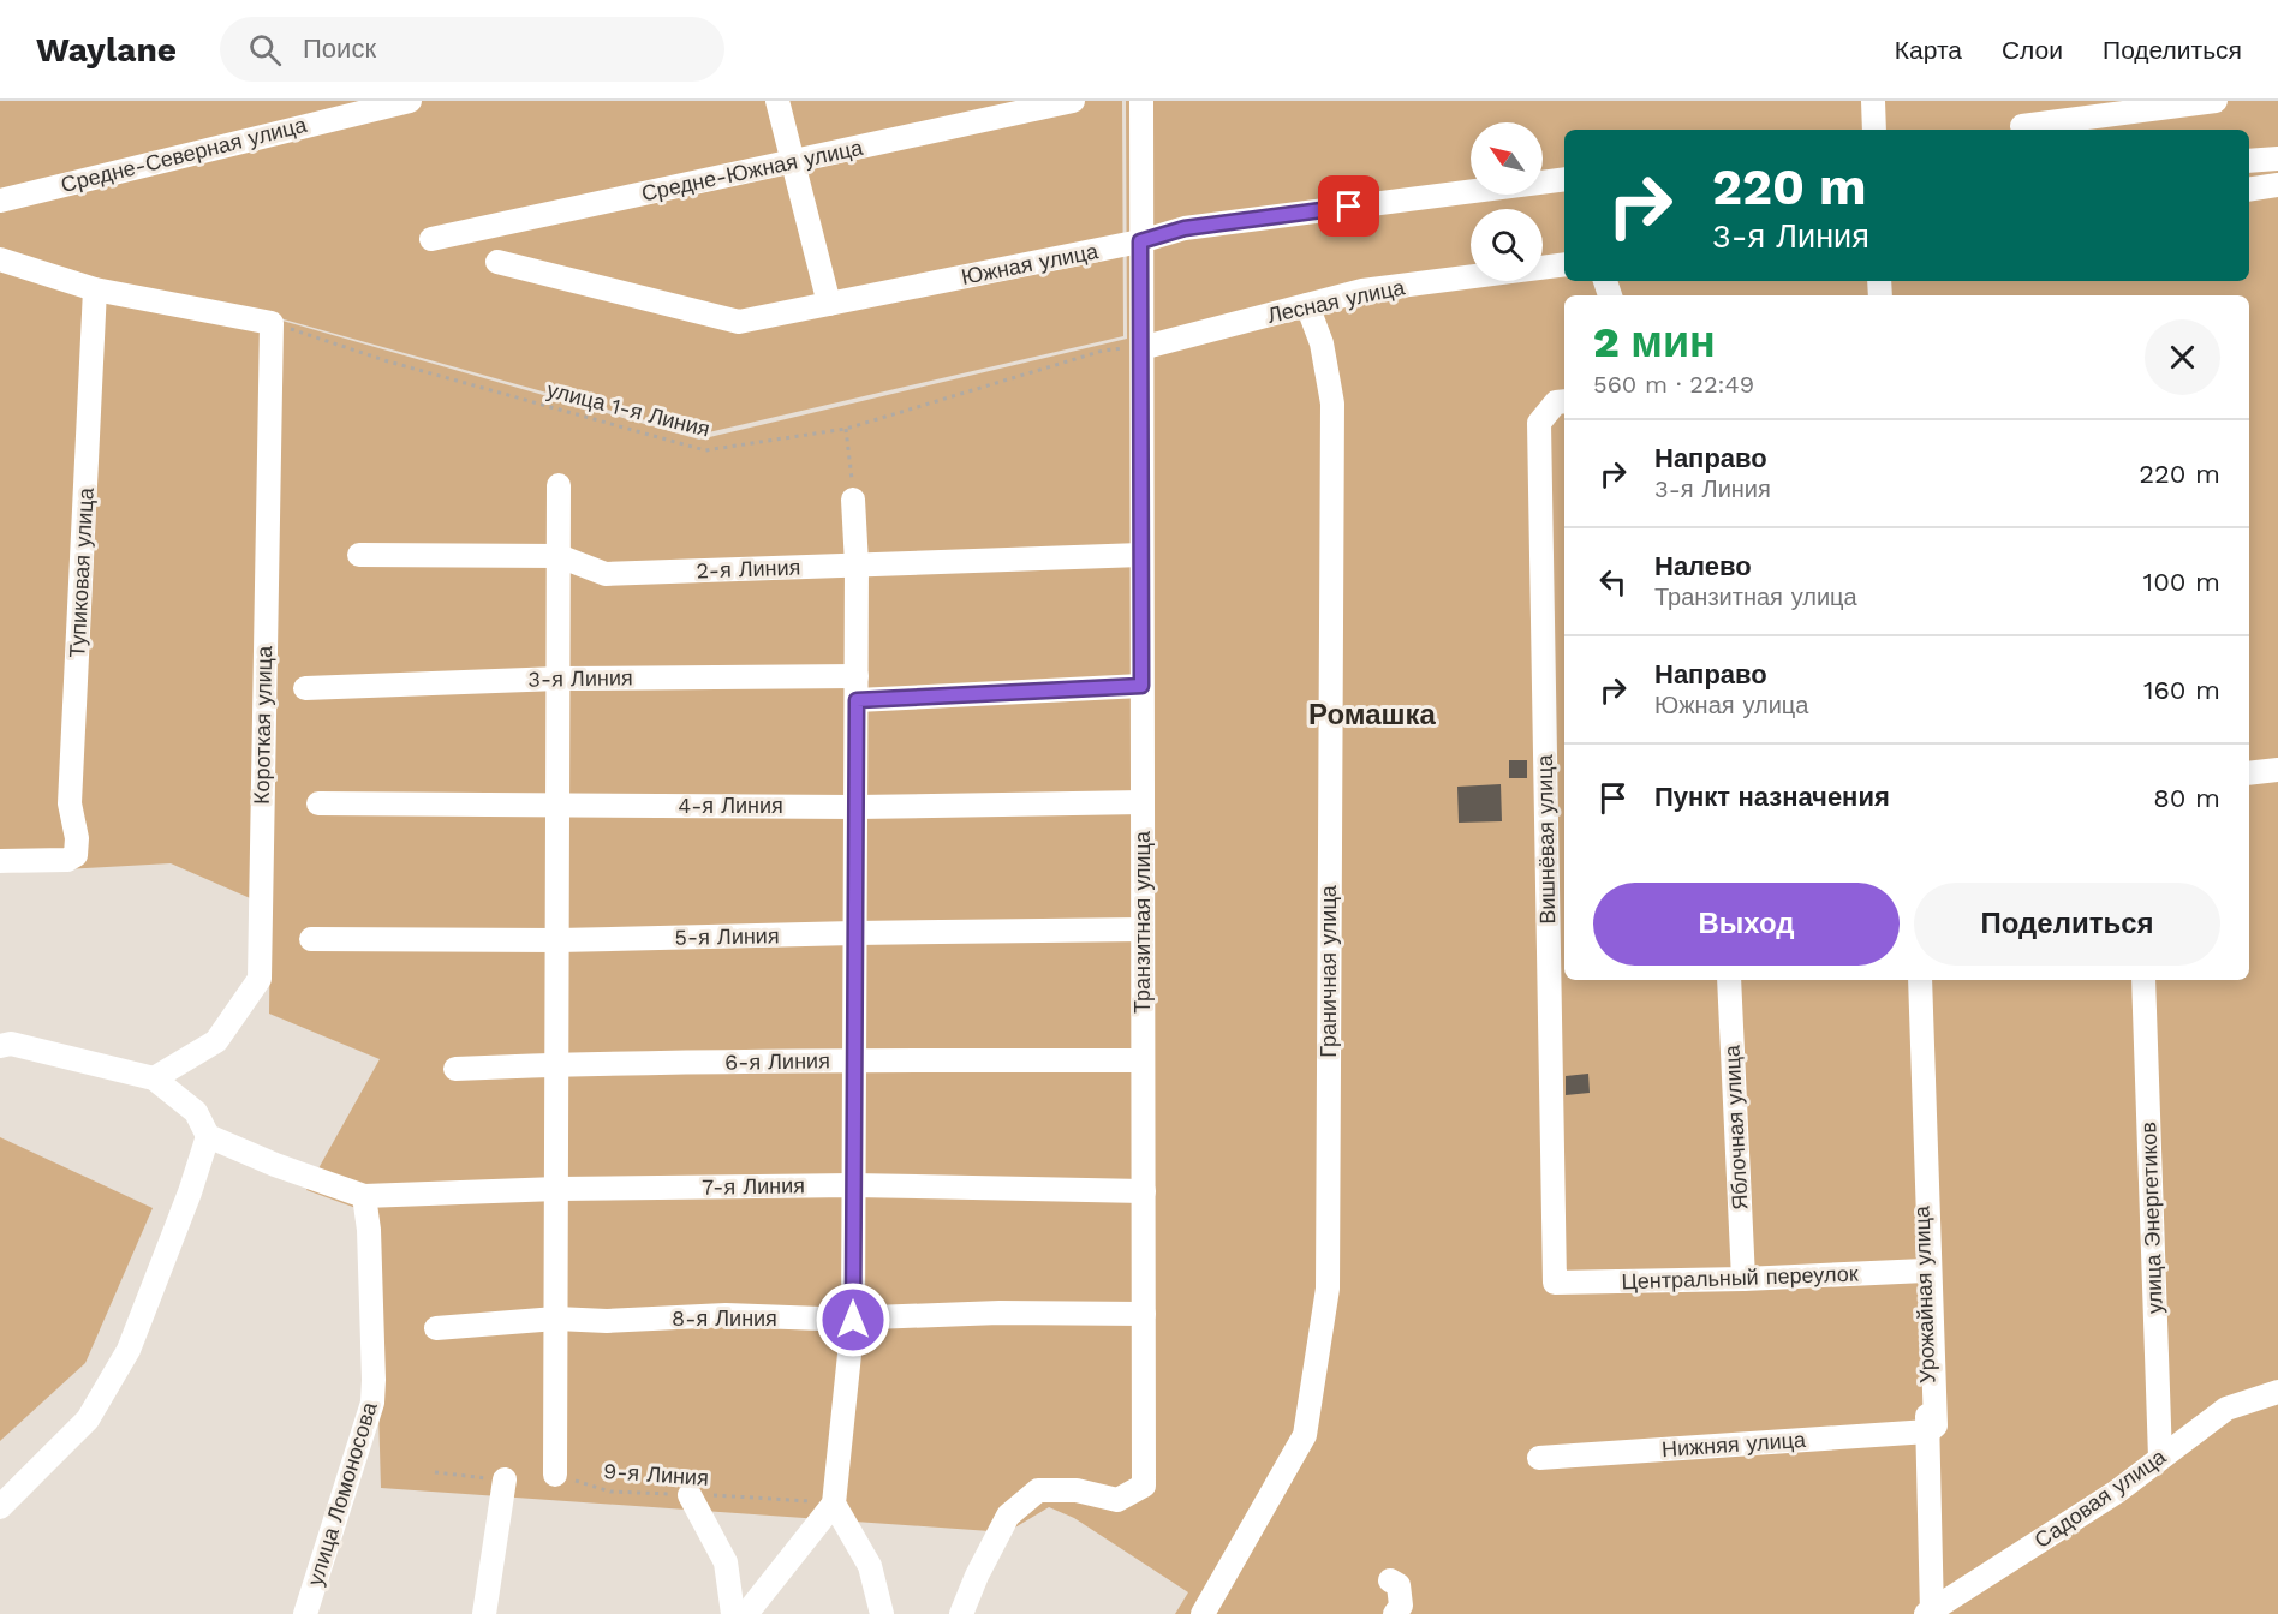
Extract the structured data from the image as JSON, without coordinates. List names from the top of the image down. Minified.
{"streets":{"street":["Средне-Северная улица","Средне-Южная улица","Южная улица","Лесная улица","2-я Линия","Тупиковая улица","3-я Линия","Короткая улица","4-я Линия","Вишнёвая улица","Транзитная улица","5-я Линия","Граничная улица","6-я Линия","Яблочная улица","7-я Линия","улица Энергетиков","Центральный переулок","Урожайная улица","8-я Линия","улица Ломоносова","Садовая улица"],"path":["улица 1-я Линия","9-я Линия"]},"crossings":[["Южная улица","Транзитная улица"],["Лесная улица","улица 1-я Линия"],["Лесная улица","Транзитная улица"],["Лесная улица","Граничная улица"],["улица 1-я Линия","Короткая улица"],["улица 1-я Линия","Транзитная улица"],["2-я Линия","Транзитная улица"],["3-я Линия","Транзитная улица"],["4-я Линия","Транзитная улица"],["Вишнёвая улица","Центральный переулок"],["Транзитная улица","5-я Линия"],["Транзитная улица","6-я Линия"],["Транзитная улица","7-я Линия"],["Транзитная улица","8-я Линия"],["Яблочная улица","Центральный переулок"],["7-я Линия","улица Ломоносова"],["улица Энергетиков","Садовая улица"],["Центральный переулок","Урожайная улица"],["Урожайная улица","Садовая улица"]],"districts":["Ромашка"],"north":"top left","page":{"header":"Waylane","search":"Поиск","nav":["Карта","Слои","Поделиться"],"turn":["220 m","3-я Линия"],"heading":["2 мин","560 m · 22:49"],"list":[{"name":"Направо","note":"3-я Линия","value":"220 m"},{"name":"Налево","note":"Транзитная улица","value":"100 m"},{"name":"Направо","note":"Южная улица","value":"160 m"},{"name":"Пункт назначения","value":"80 m"}],"buttons":["Выход","Поделиться"]}}
